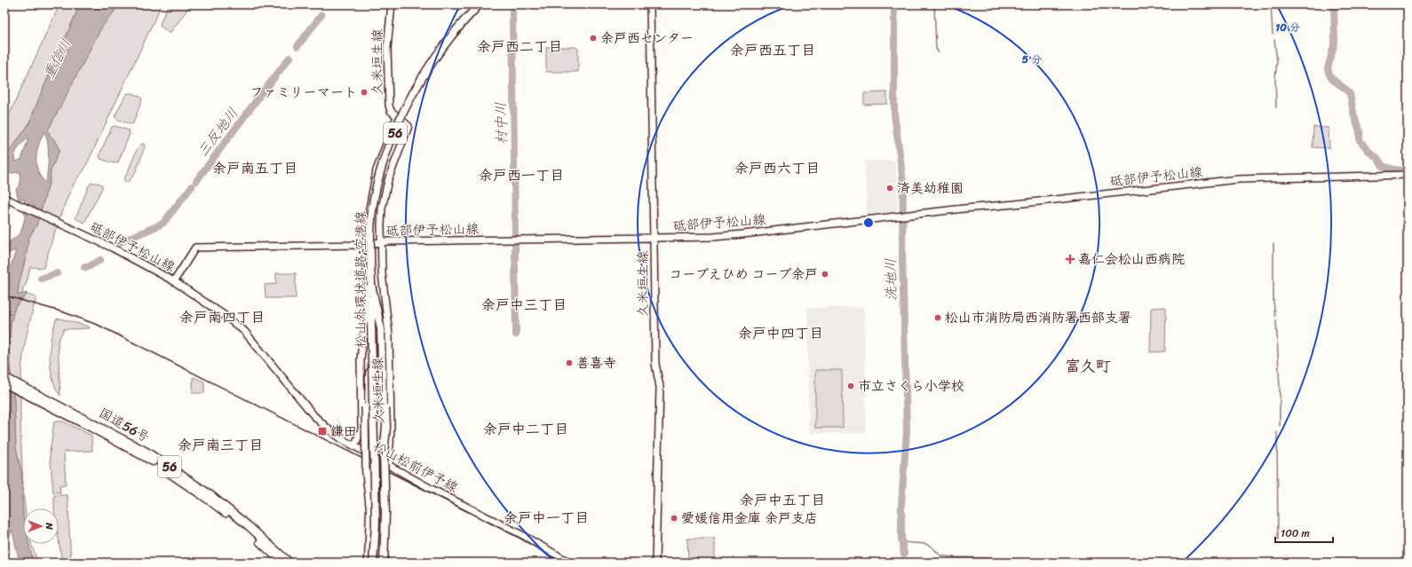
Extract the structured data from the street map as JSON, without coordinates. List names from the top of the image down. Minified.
{"streets":{"highway":["56","松山外環状道路;空港線","国道56号"],"main road":["久米垣生線","砥部伊予松山線","松山松前伊予線"]},"crossings":[["久米垣生線","56"],["久米垣生線","砥部伊予松山線"],["久米垣生線","松山外環状道路;空港線"],["久米垣生線","松山松前伊予線"],["56","松山外環状道路;空港線"],["砥部伊予松山線","松山松前伊予線"]],"districts":["余戸西二丁目","余戸西五丁目","余戸南五丁目","余戸西六丁目","余戸西一丁目","余戸中三丁目","余戸南四丁目","余戸中四丁目","富久町","余戸中二丁目","余戸南三丁目","余戸中五丁目","余戸中一丁目"],"water":["重信川","村中川","三反地川","洗地川"],"places":{"other":["余戸西センター","ファミリーマート","済美幼稚園","コープえひめ コープ余戸","松山市消防局西消防署西部支署","善喜寺","市立さくら小学校","愛媛信用金庫 余戸支店"],"health":["嘉仁会松山西病院"],"transit":["鎌田"]},"scale_bar":"100 m","north":"right","rings":["10 分","5 分"]}
